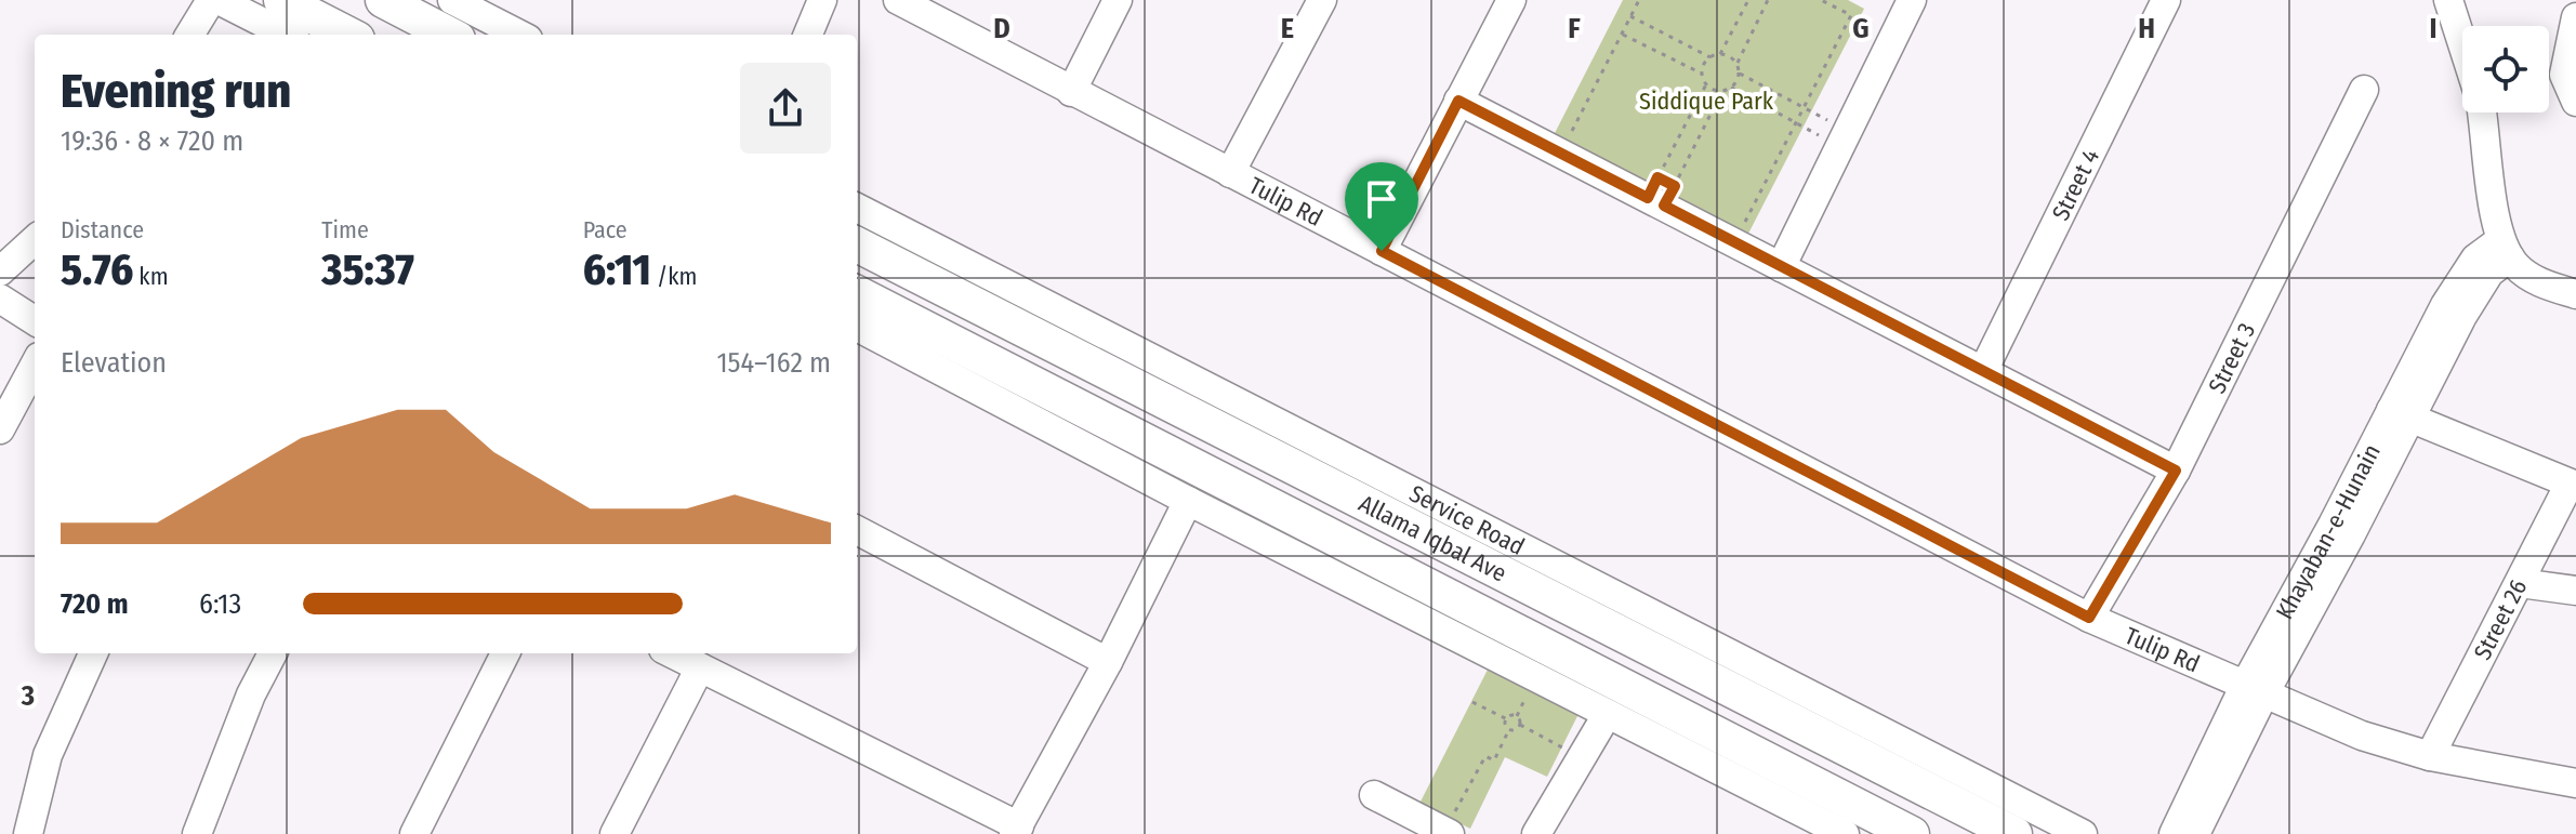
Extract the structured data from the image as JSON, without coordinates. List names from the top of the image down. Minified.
{"streets":{"main road":["Allama Iqbal Ave"],"street":["Street 4","Tulip Rd","Street 3","Service Road","Khayaban-e-Hunain","Street 26"]},"crossings":[["Tulip Rd","Street 3"],["Tulip Rd","Khayaban-e-Hunain"],["Tulip Rd","Street 26"]],"parks":["Siddique Park"],"page":{"heading":["Evening run","19:36 · 8 × 720 m"],"stats":[["Distance","5.76 km"],["Time","35:37"],["Pace","6:11 /km"]],"chart":["Elevation","154–162 m"],"list":[{"name":"720 m","note":"6:13"}]},"grid":{"columns":["D","E","F","G","H","I"],"rows":["3"]}}
